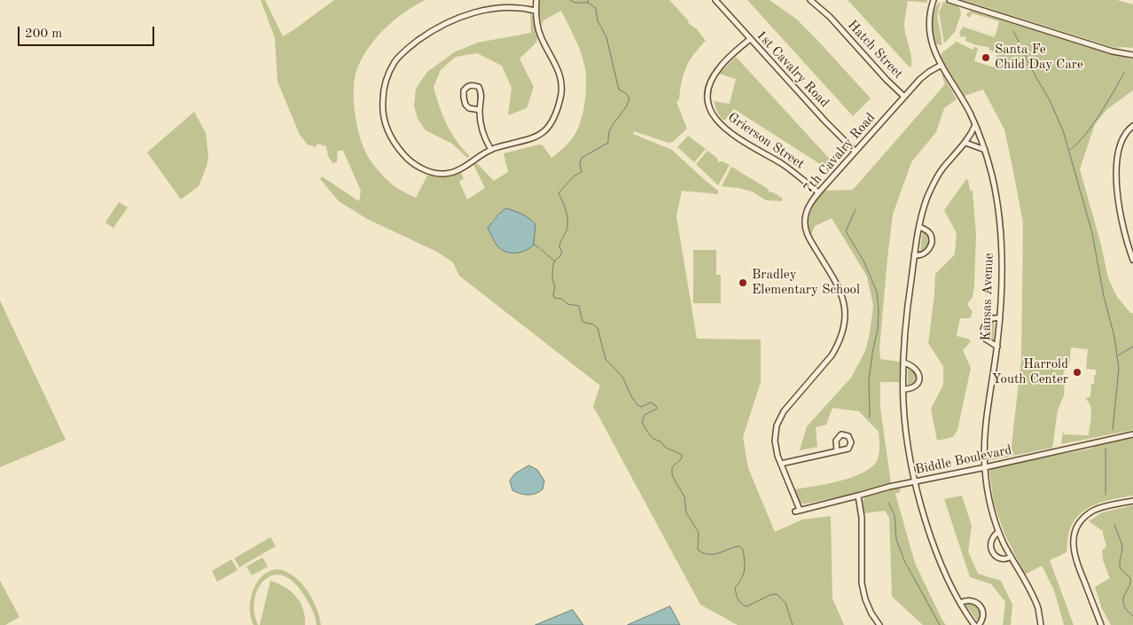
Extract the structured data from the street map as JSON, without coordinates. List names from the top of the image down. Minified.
{"streets":{"street":["Hatch Street","1st Cavalry Road","Grierson Street","7th Cavalry Road","Kansas Avenue","Biddle Boulevard"]},"crossings":[["Hatch Street","7th Cavalry Road"],["1st Cavalry Road","Grierson Street"],["1st Cavalry Road","7th Cavalry Road"],["Grierson Street","7th Cavalry Road"],["7th Cavalry Road","Kansas Avenue"],["7th Cavalry Road","Biddle Boulevard"],["Kansas Avenue","Biddle Boulevard"]],"places":["Santa Fe Child Day Care","Bradley Elementary School","Harrold Youth Center"],"scale_bar":"200 m"}
